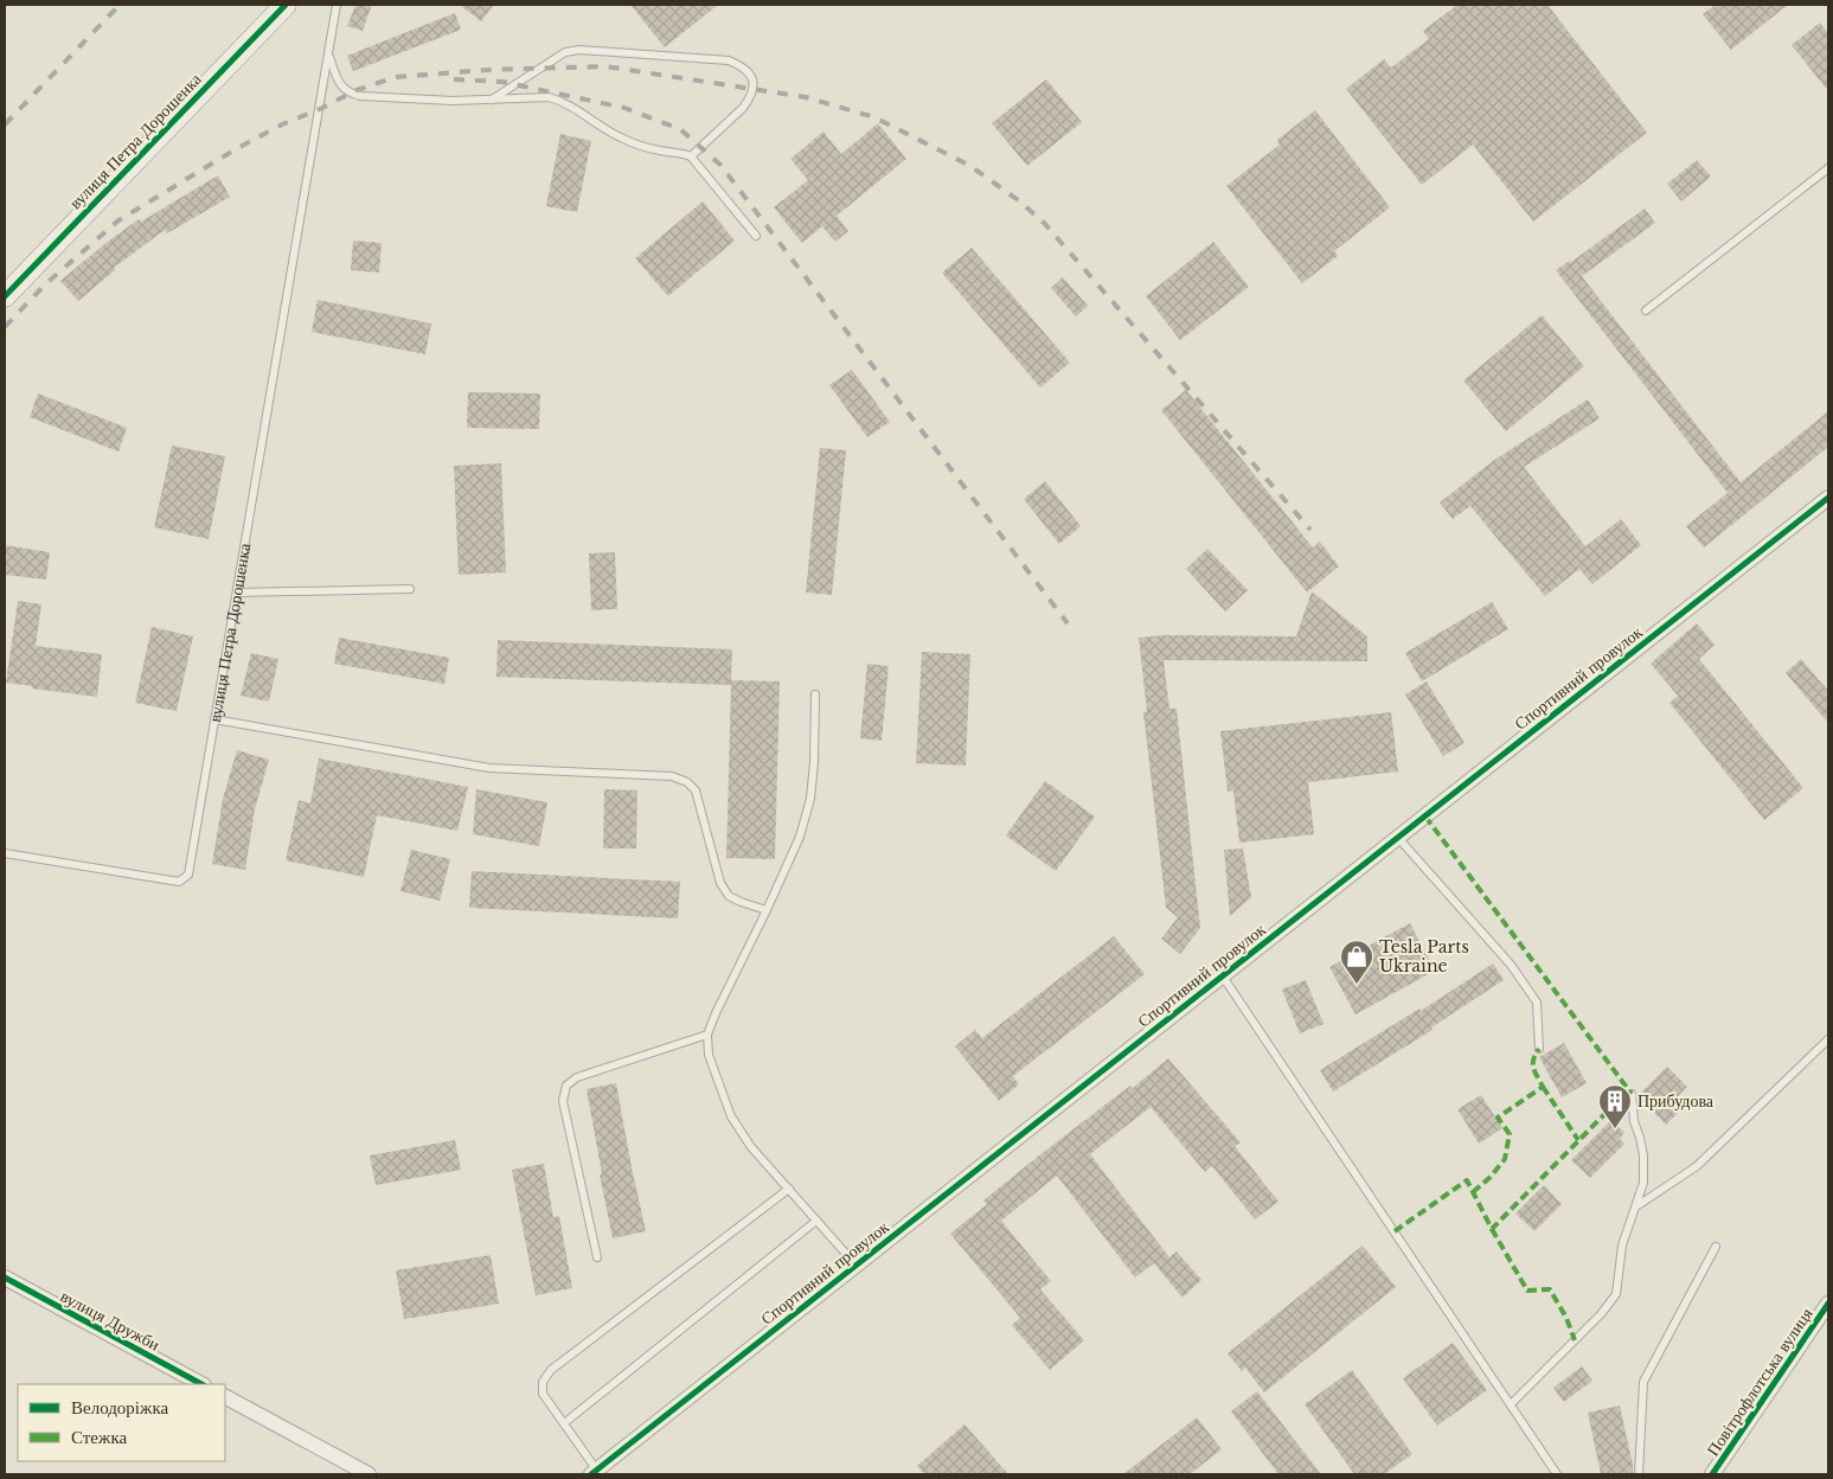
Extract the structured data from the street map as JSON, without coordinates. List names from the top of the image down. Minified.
{"streets":{"street":["вулиця Петра Дорошенка","Спортивний провулок","вулиця Дружби","Повітрофлотська вулиця"]},"places":{"shop":["Tesla Parts Ukraine"],"building":["Прибудова"]},"legend":["Велодоріжка","Стежка"]}
